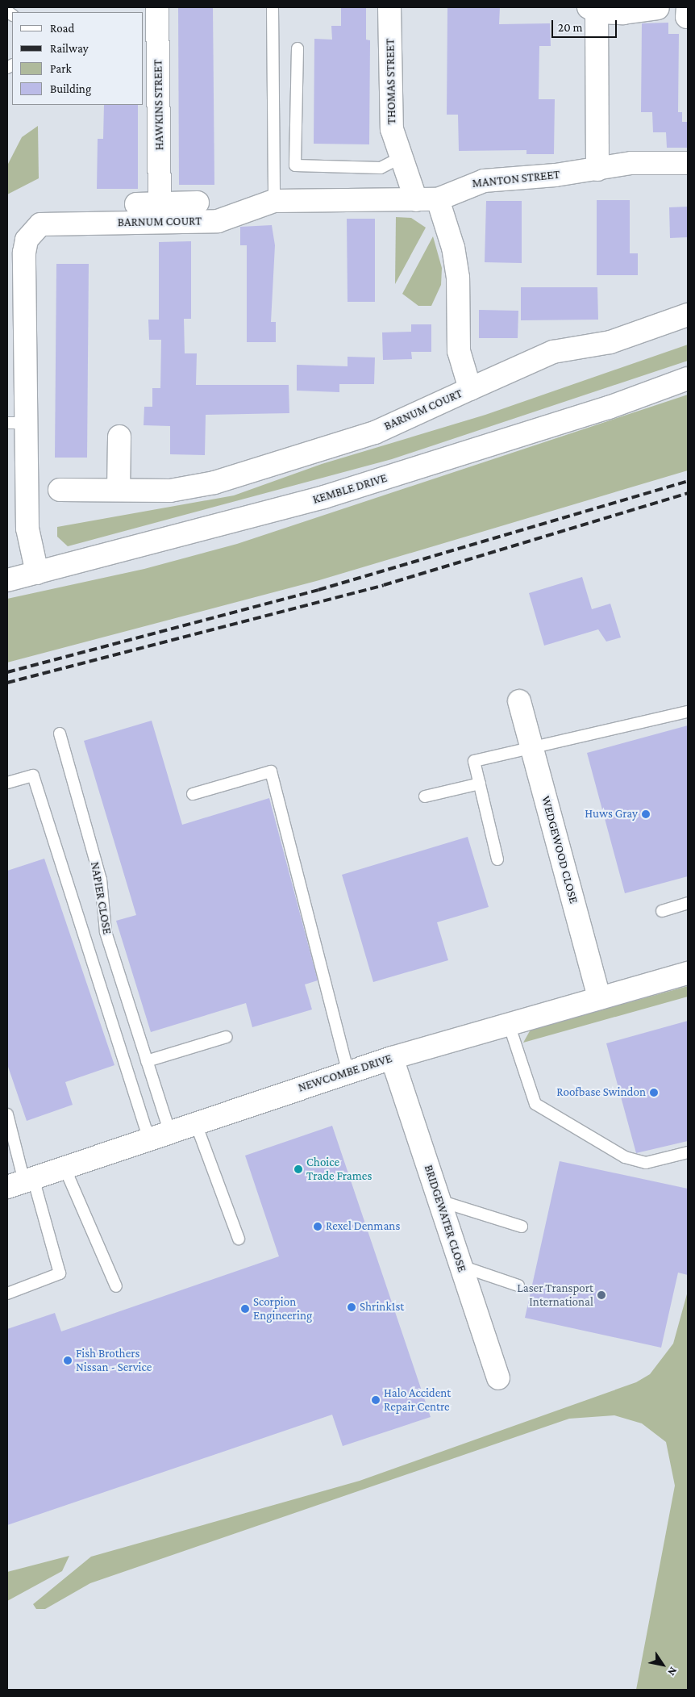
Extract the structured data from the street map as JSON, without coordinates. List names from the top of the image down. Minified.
{"streets":{"street":["THOMAS STREET","HAWKINS STREET","MANTON STREET","BARNUM COURT","KEMBLE DRIVE","WEDGEWOOD CLOSE","NEWCOMBE DRIVE","BRIDGEWATER CLOSE"],"lane":["NAPIER CLOSE"]},"crossings":[["THOMAS STREET","BARNUM COURT"],["MANTON STREET","BARNUM COURT"],["BARNUM COURT","KEMBLE DRIVE"],["WEDGEWOOD CLOSE","NEWCOMBE DRIVE"],["NAPIER CLOSE","NEWCOMBE DRIVE"],["NEWCOMBE DRIVE","BRIDGEWATER CLOSE"]],"places":["Huws Gray","Roofbase Swindon","Choice Trade Frames","Rexel Denmans","Laser Transport International","Shrink1st","Scorpion Engineering","Fish Brothers Nissan - Service","Halo Accident Repair Centre"],"legend":["Road","Railway","Park","Building"],"scale_bar":"20 m","north":"bottom right"}
